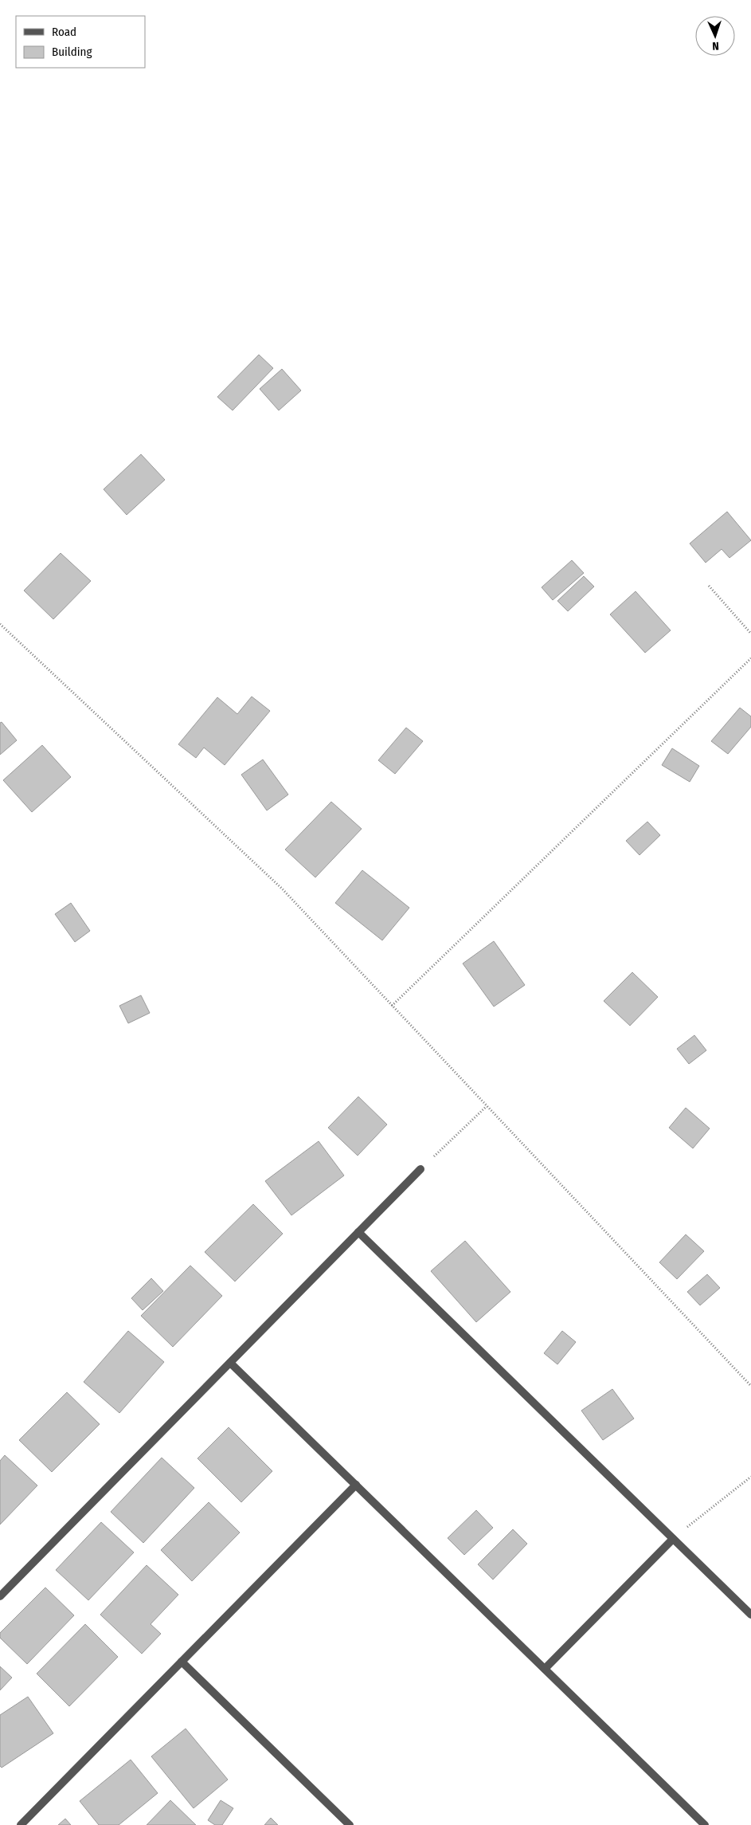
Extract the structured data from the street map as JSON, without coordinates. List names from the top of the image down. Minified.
{"legend":["Road","Building"],"north":"bottom"}
